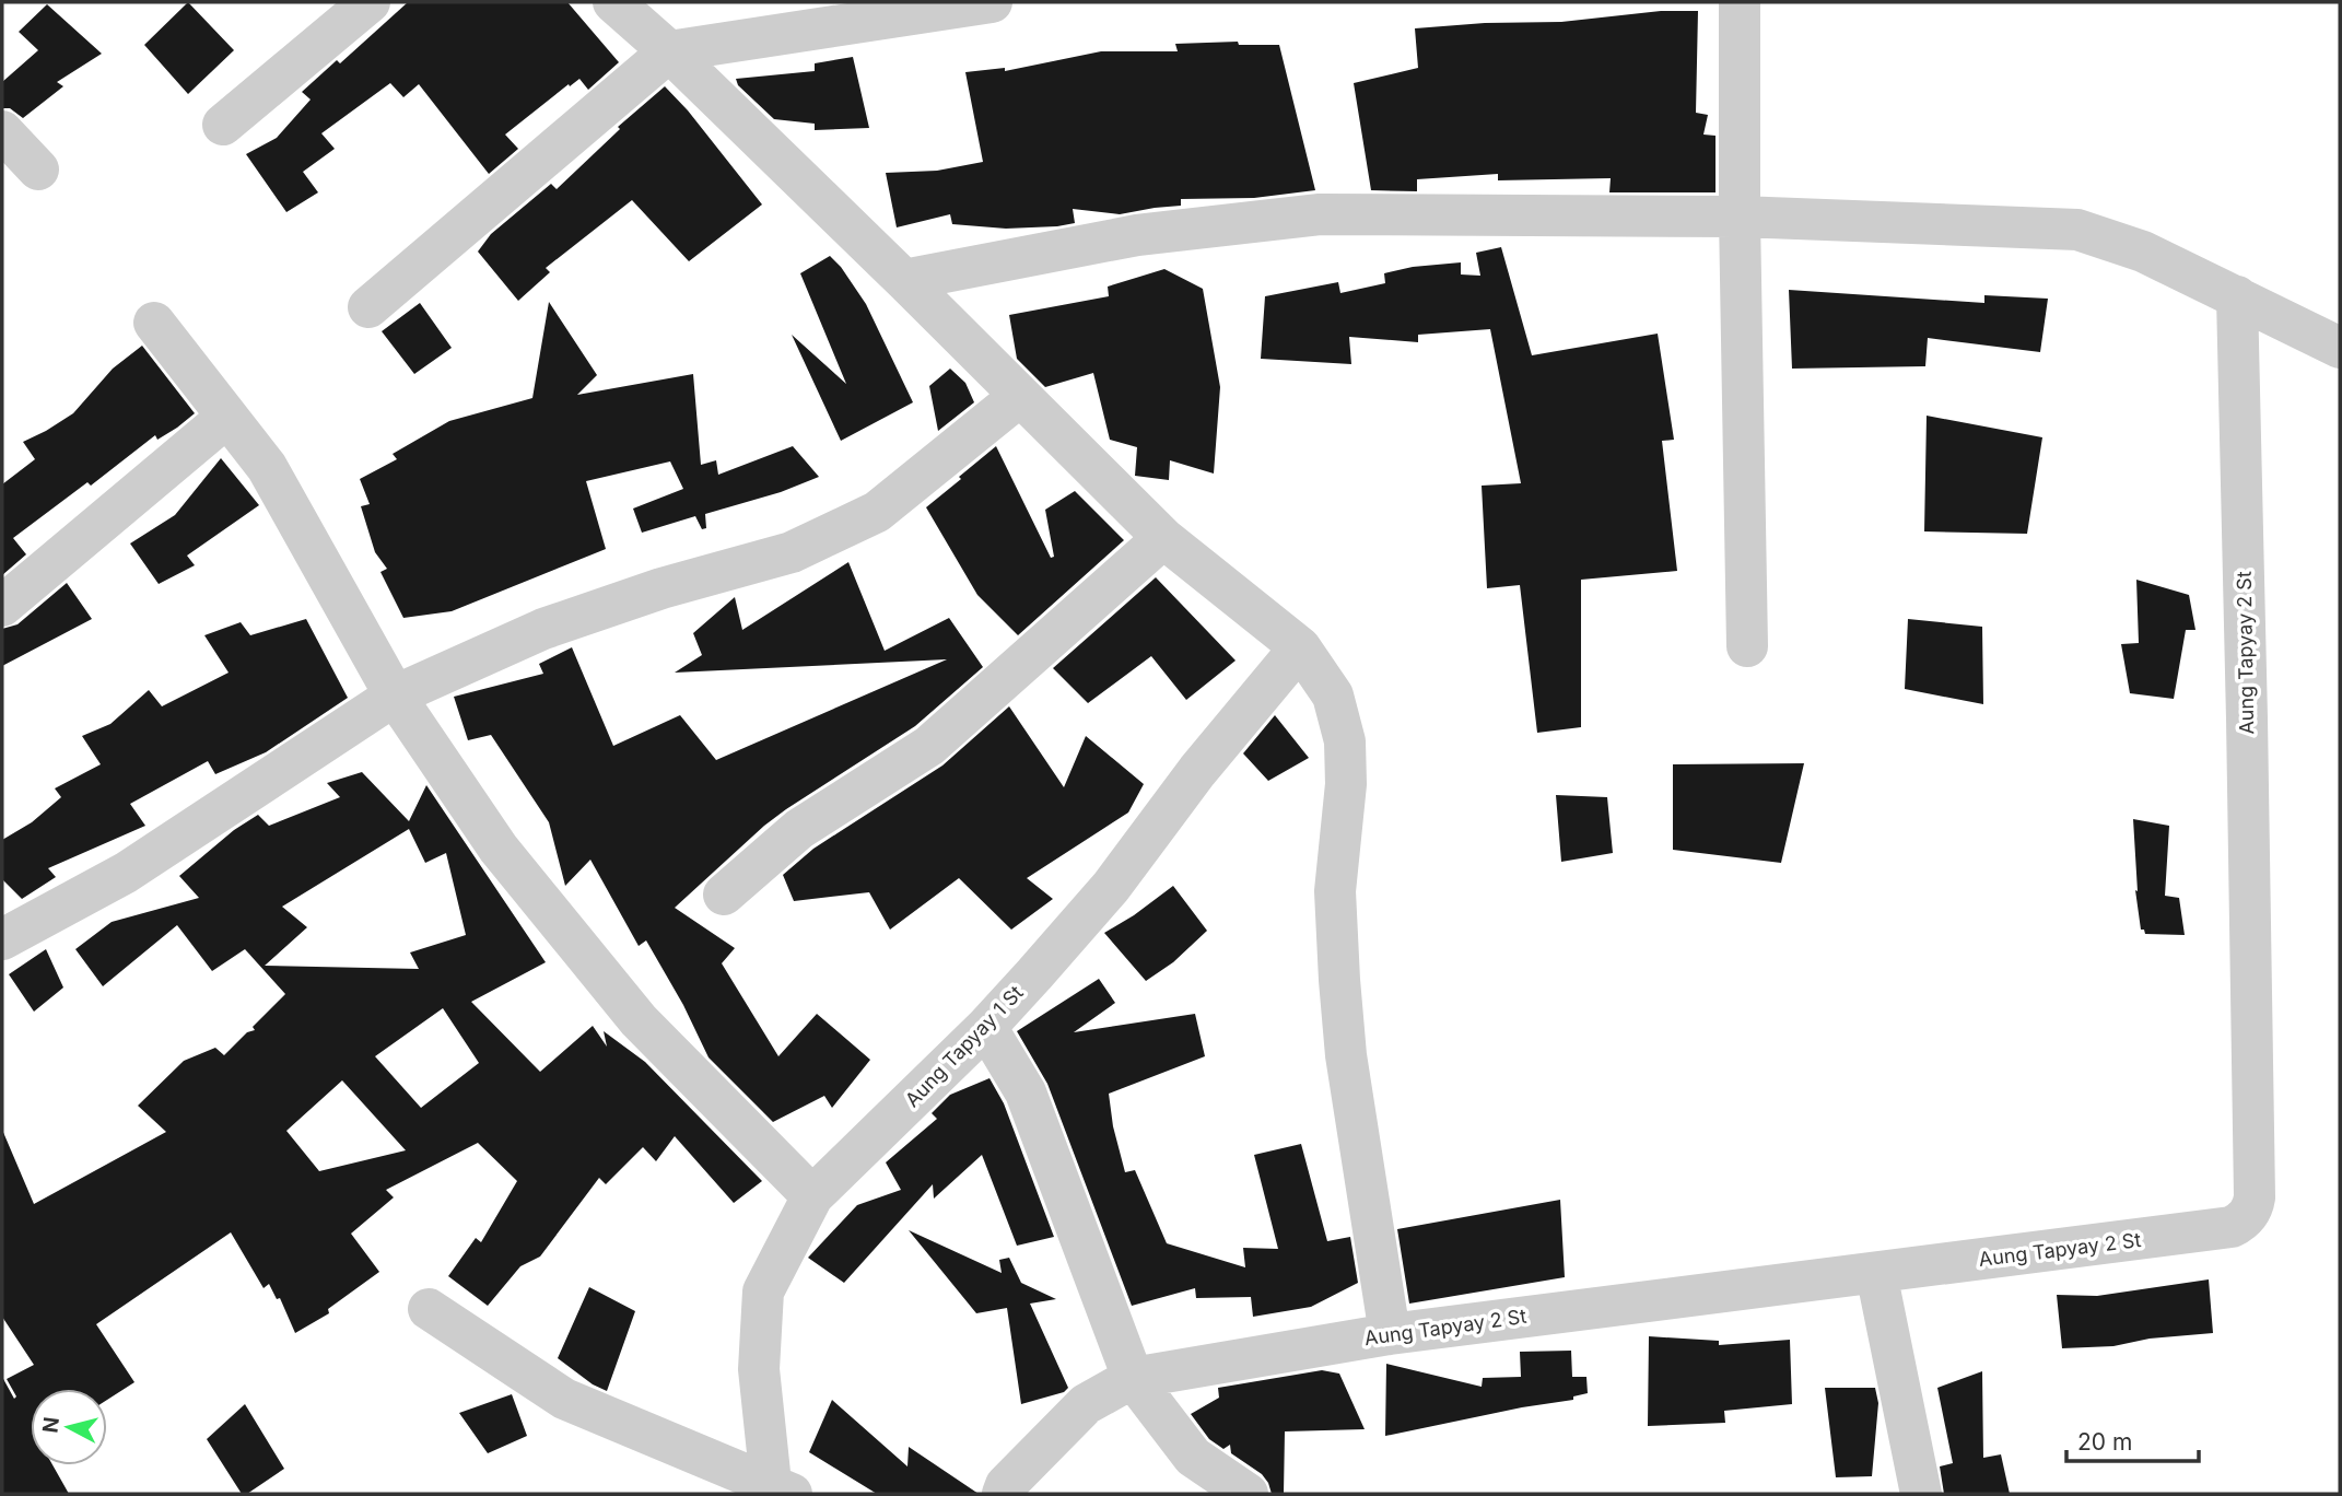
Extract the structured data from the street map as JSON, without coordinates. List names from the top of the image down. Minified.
{"streets":{"street":["Aung Tapyay 2 St","Aung Tapyay 1 St"]},"scale_bar":"20 m","north":"left"}
